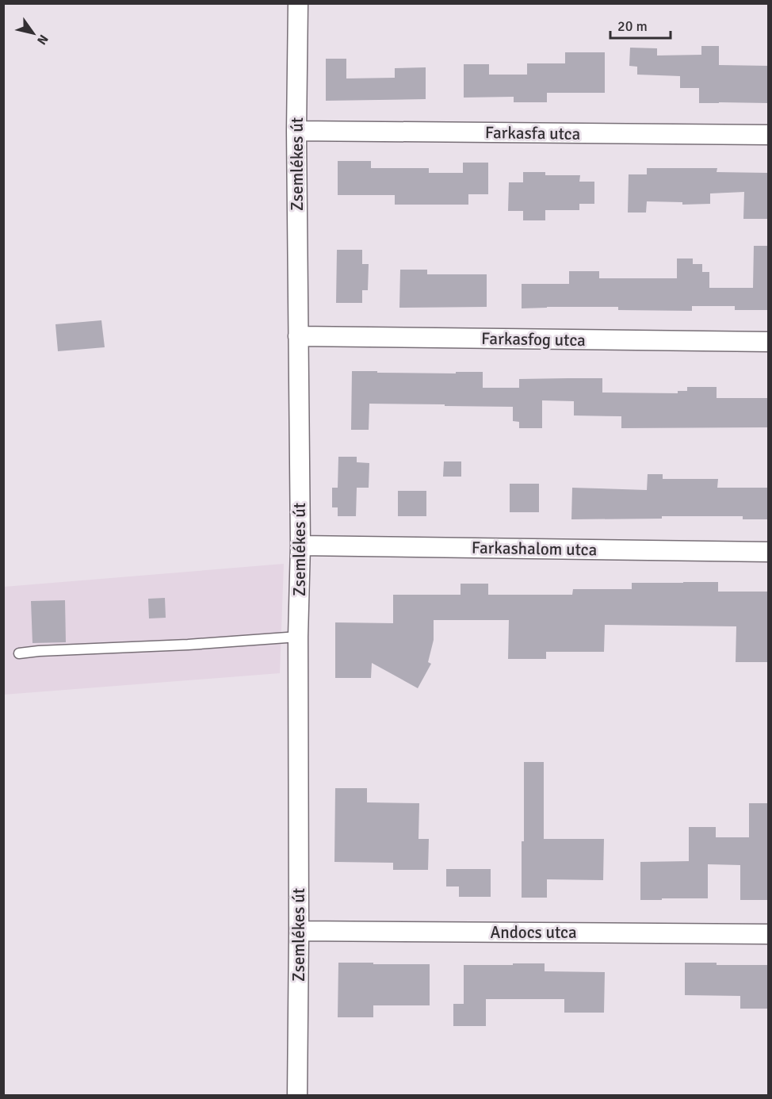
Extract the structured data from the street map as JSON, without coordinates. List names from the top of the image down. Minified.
{"streets":{"street":["Farkasfa utca","Zsemlékes út","Farkasfog utca","Farkashalom utca","Andocs utca"]},"crossings":[["Farkasfa utca","Zsemlékes út"],["Zsemlékes út","Farkasfog utca"],["Zsemlékes út","Farkashalom utca"],["Zsemlékes út","Andocs utca"]],"scale_bar":"20 m","north":"bottom right"}
